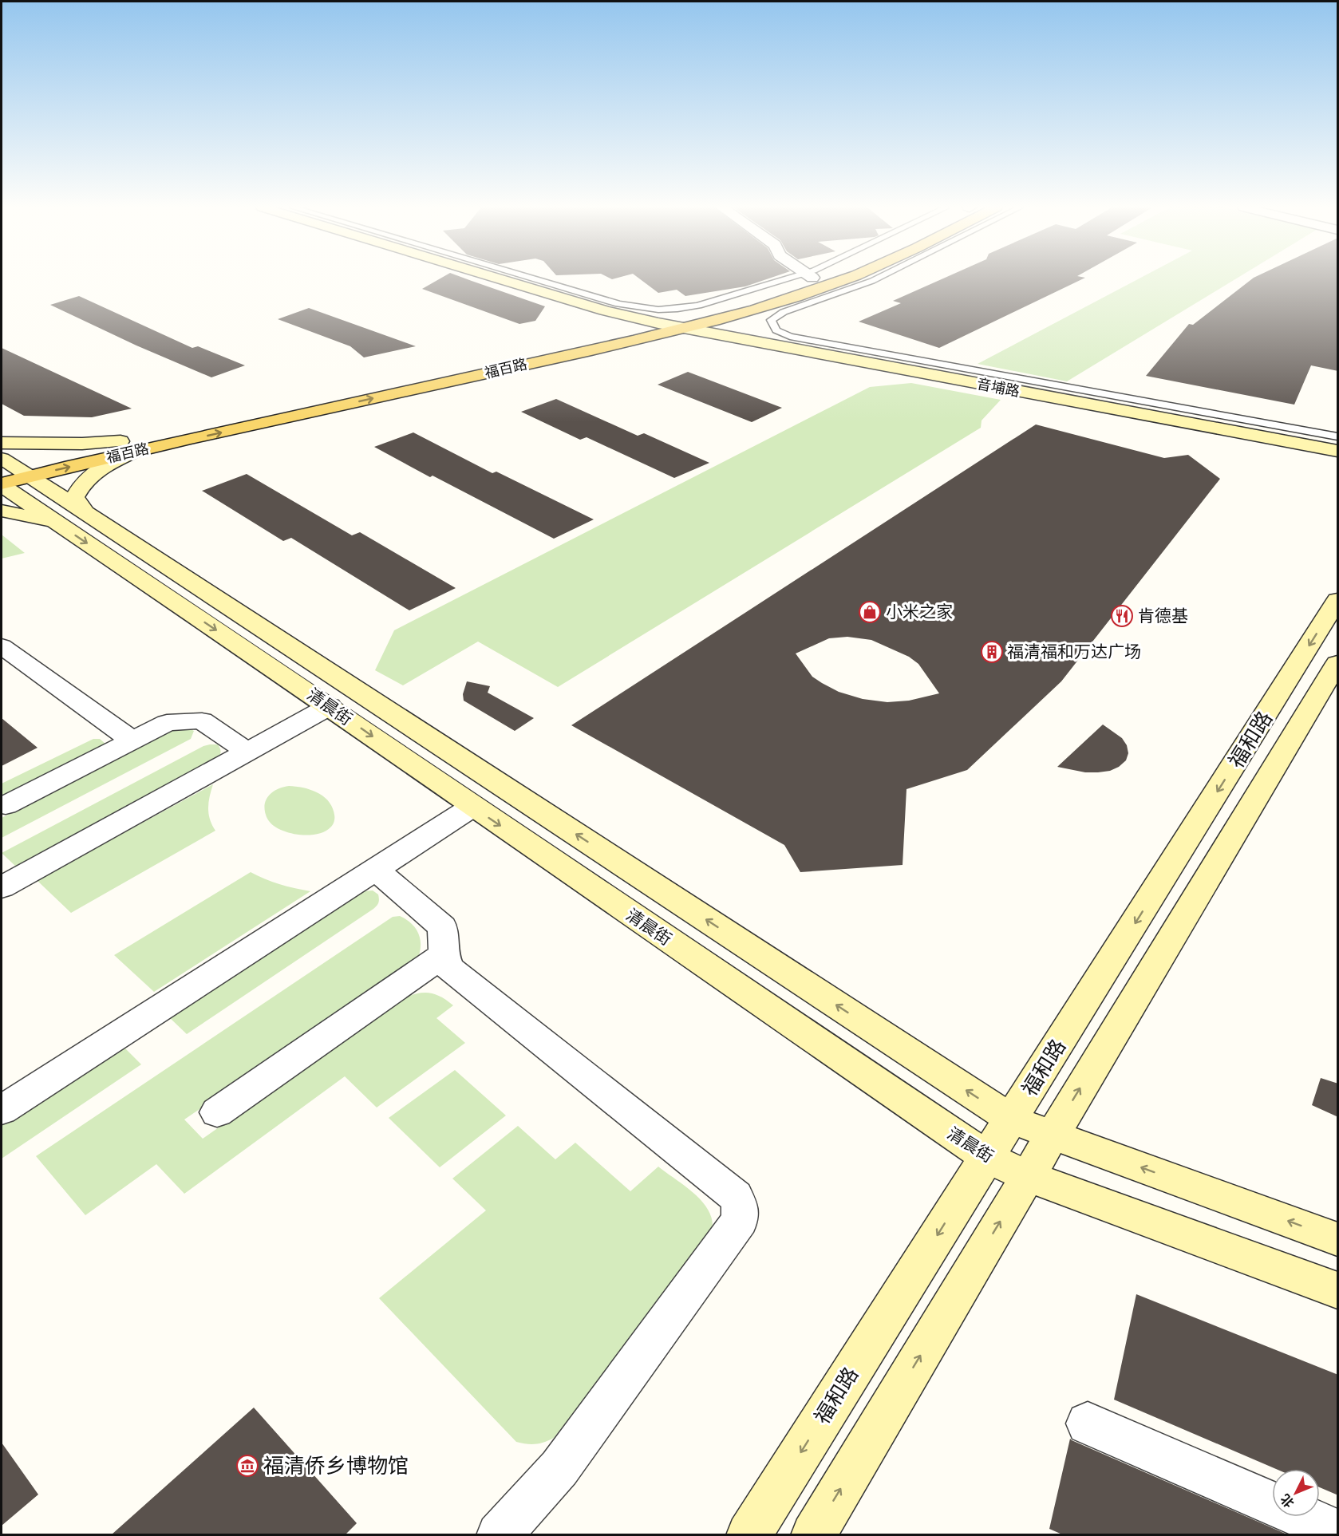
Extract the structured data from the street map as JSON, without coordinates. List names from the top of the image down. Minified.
{"streets":{"main road":["福百路"],"street":["音埔路","清晨街","福和路"]},"crossings":[["福百路","音埔路"],["福百路","清晨街"],["清晨街","福和路"]],"places":{"shop":["小米之家"],"restaurant":["肯德基"],"building":["福清福和万达广场"],"museum":["福清侨乡博物馆"]},"north":"bottom left"}
